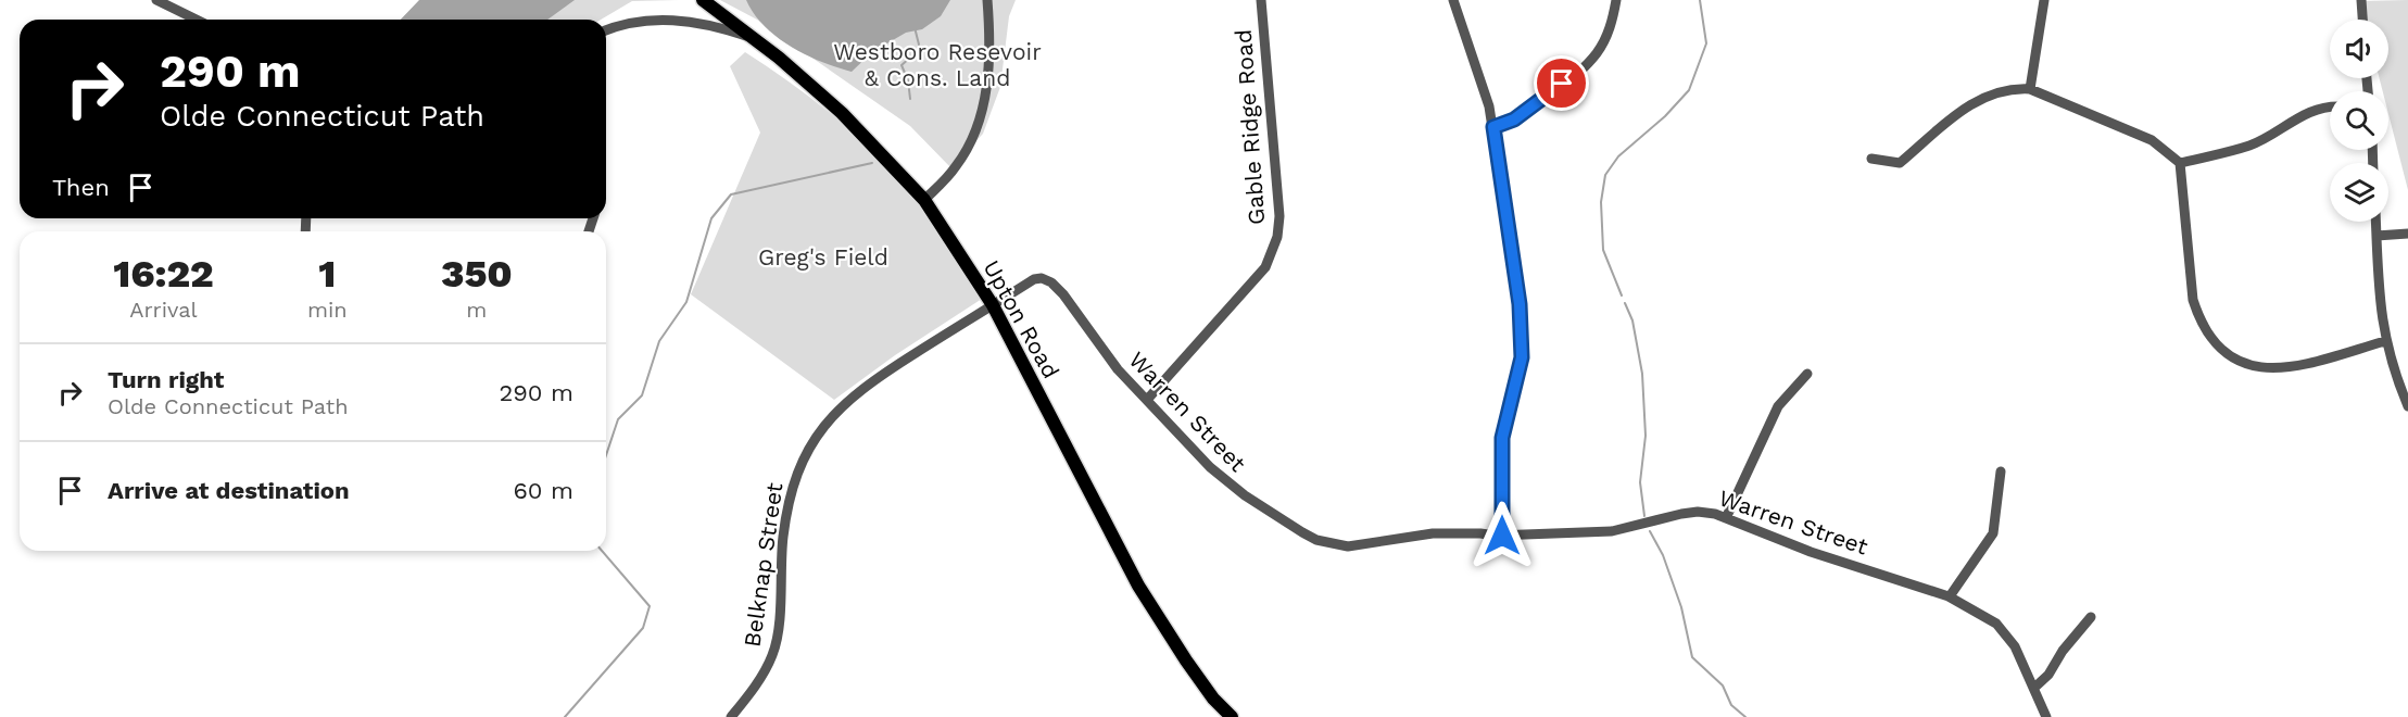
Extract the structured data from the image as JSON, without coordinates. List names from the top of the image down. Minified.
{"streets":{"main road":["Upton Road"],"street":["Gable Ridge Road","Warren Street","Belknap Street"]},"crossings":[["Gable Ridge Road","Warren Street"],["Upton Road","Warren Street"],["Upton Road","Belknap Street"],["Warren Street","Belknap Street"]],"parks":["Westboro Resevoir & Cons. Land","Greg's Field"],"page":{"turn":["290 m","Olde Connecticut Path"],"then":"Then","eta":["16:22","Arrival","1","min","350","m"],"list":[{"name":"Turn right","note":"Olde Connecticut Path","value":"290 m"},{"name":"Arrive at destination","value":"60 m"}]}}
